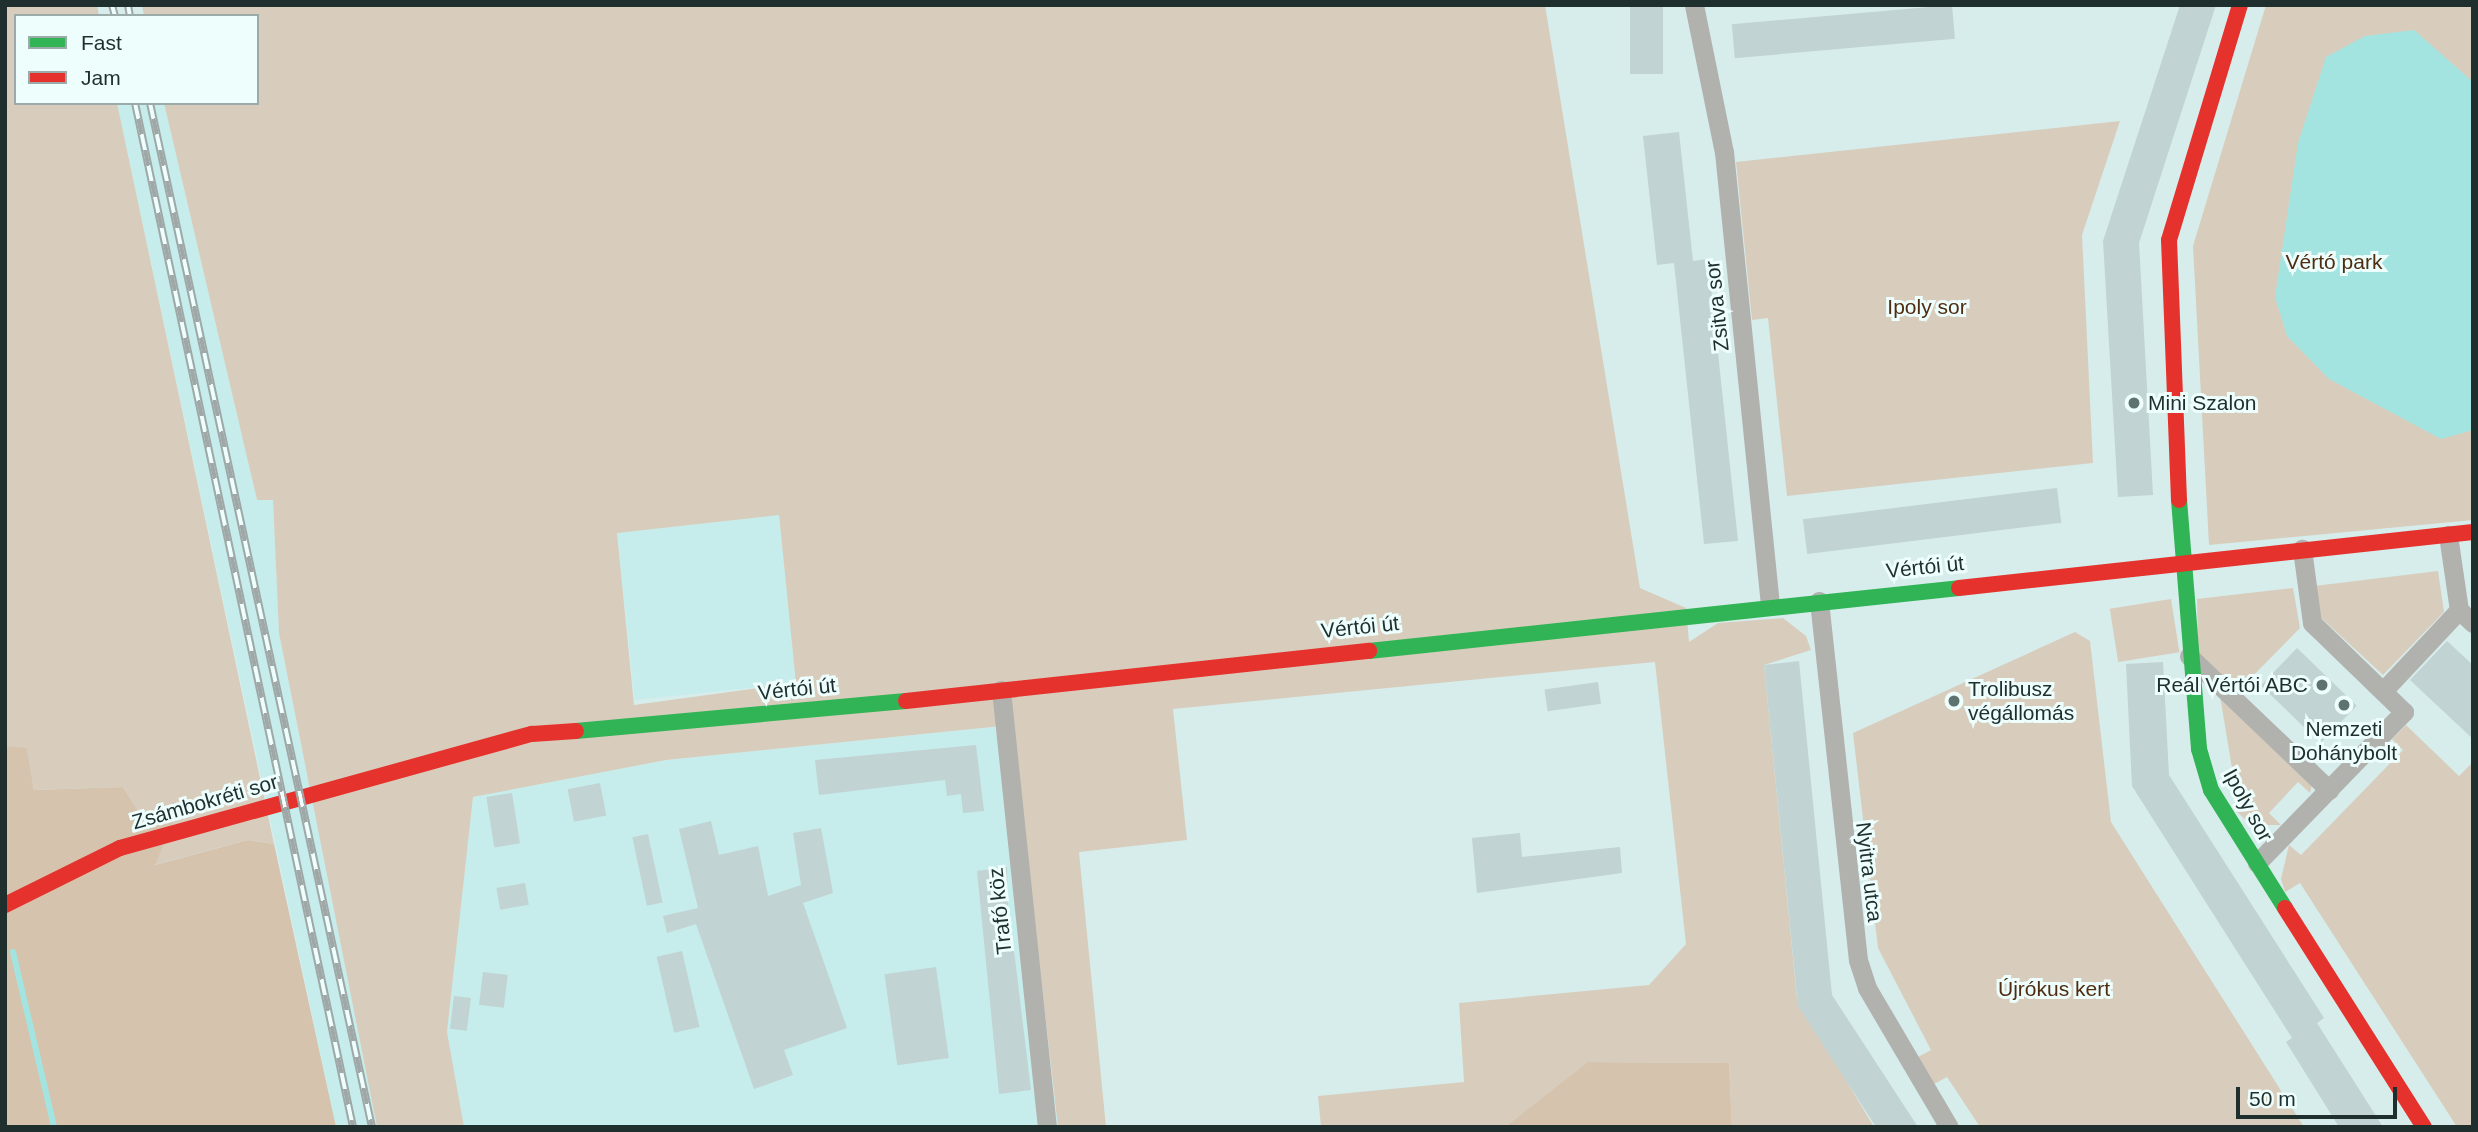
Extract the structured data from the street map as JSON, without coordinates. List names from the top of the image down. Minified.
{"streets":{"street":["Zsitva sor","Vértói út","Zsámbokréti sor","Ipoly sor","Nyitra utca","Trafó köz"]},"crossings":[["Zsitva sor","Vértói út"],["Vértói út","Zsámbokréti sor"],["Vértói út","Ipoly sor"],["Vértói út","Nyitra utca"],["Vértói út","Trafó köz"]],"parks":["Vértó park","Ipoly sor","Újrókus kert"],"places":["Mini Szalon","Reál Vértói ABC","Trolibusz végállomás","Nemzeti Dohánybolt"],"legend":["Fast","Jam"],"scale_bar":"50 m"}
